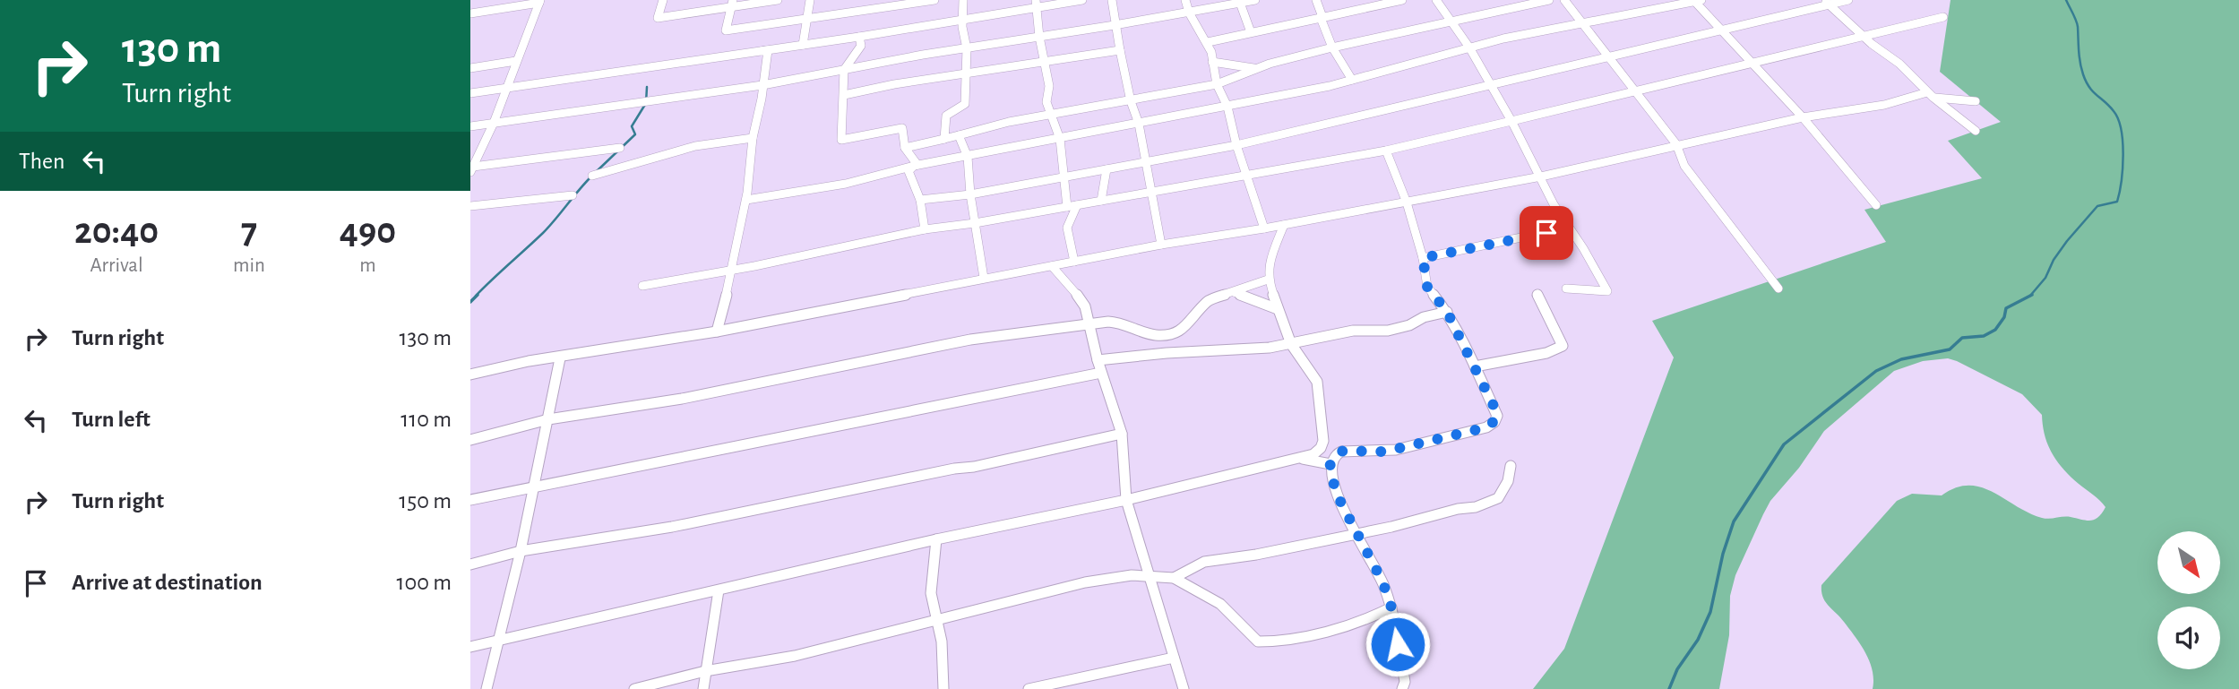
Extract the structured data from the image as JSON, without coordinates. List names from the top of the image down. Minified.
{"north":"bottom right","page":{"turn":["130 m","Turn right"],"then":"Then","eta":["20:40","Arrival","7","min","490","m"],"list":[{"name":"Turn right","value":"130 m"},{"name":"Turn left","value":"110 m"},{"name":"Turn right","value":"150 m"},{"name":"Arrive at destination","value":"100 m"}]}}
